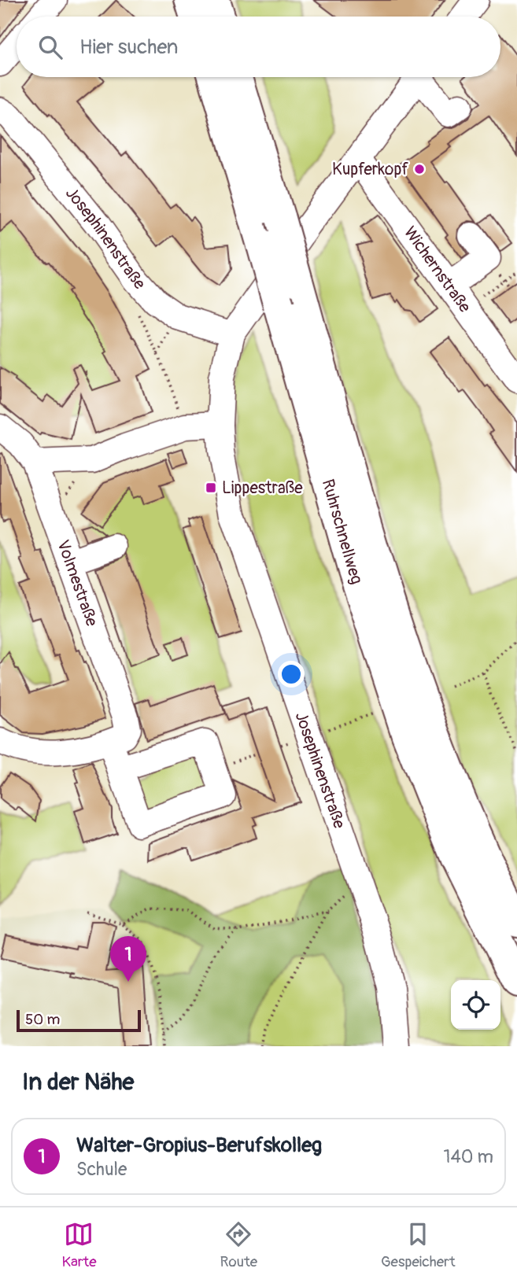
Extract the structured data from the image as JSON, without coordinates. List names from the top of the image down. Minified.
{"streets":{"highway":["Ruhrschnellweg"],"street":["Josephinenstraße","Wichernstraße","Volmestraße"]},"crossings":[["Josephinenstraße","Wichernstraße"]],"places":{"other":["Kupferkopf"],"transit":["Lippestraße"]},"scale_bar":"50 m","page":{"search":"Hier suchen","pins":"1","scale":"50 m","heading":"In der Nähe","list":[{"mark":"1","name":"Walter-Gropius-Berufskolleg","note":"Schule","value":"140 m"}],"nav":["Karte","Route","Gespeichert"]}}
